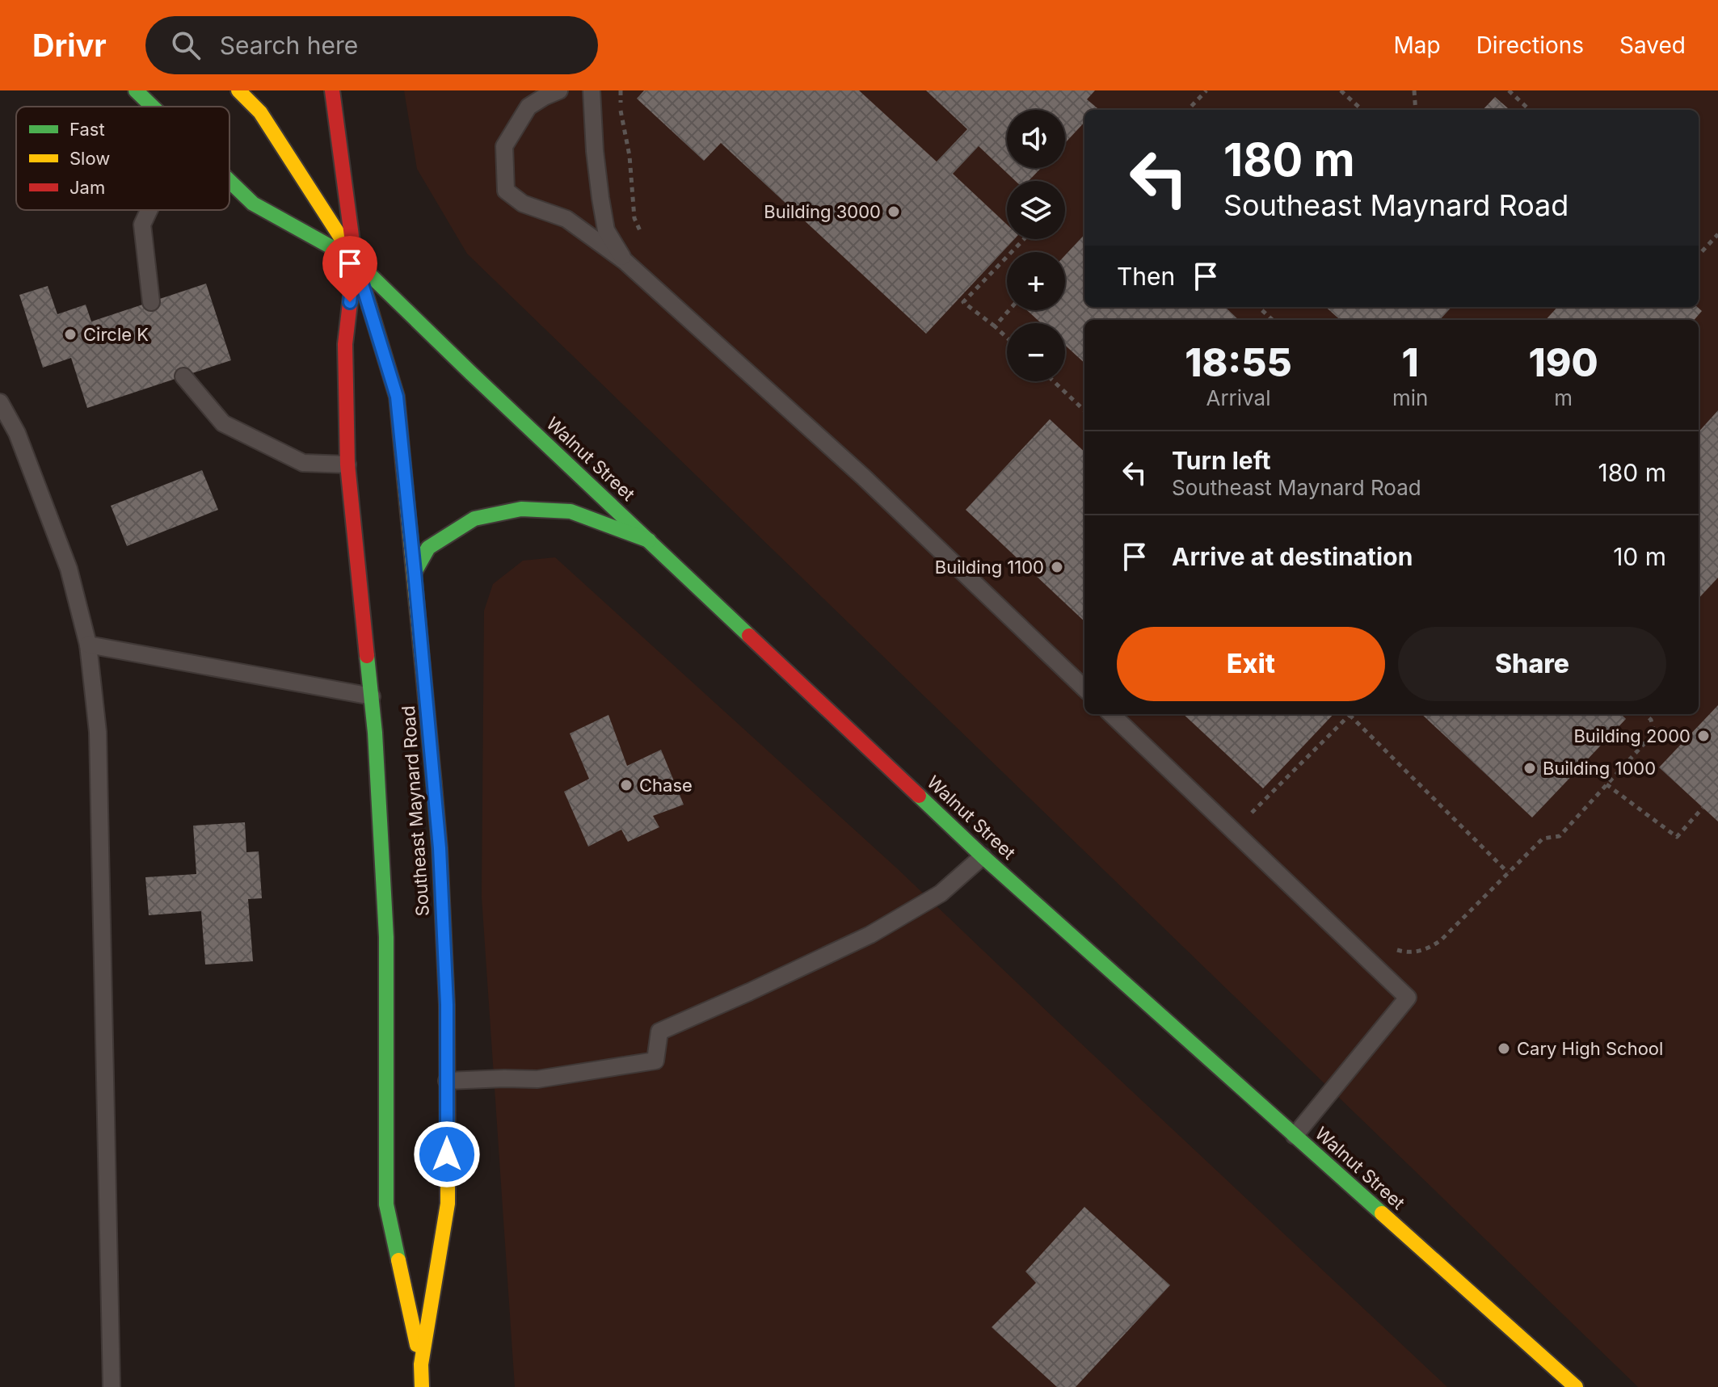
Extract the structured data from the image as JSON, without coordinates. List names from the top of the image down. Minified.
{"streets":{"main road":["Walnut Street","Southeast Maynard Road"]},"crossings":[["Walnut Street","Southeast Maynard Road"]],"places":["Building 3000","Circle K","Building 1100","Building 2000","Building 1000","Chase","Cary High School"],"legend":["Fast","Slow","Jam"],"page":{"header":"Drivr","search":"Search here","nav":["Map","Directions","Saved"],"map_buttons":["+","−"],"turn":["180 m","Southeast Maynard Road"],"then":"Then","eta":["18:55","Arrival","1","min","190","m"],"list":[{"name":"Turn left","note":"Southeast Maynard Road","value":"180 m"},{"name":"Arrive at destination","value":"10 m"}],"buttons":["Exit","Share"]}}
